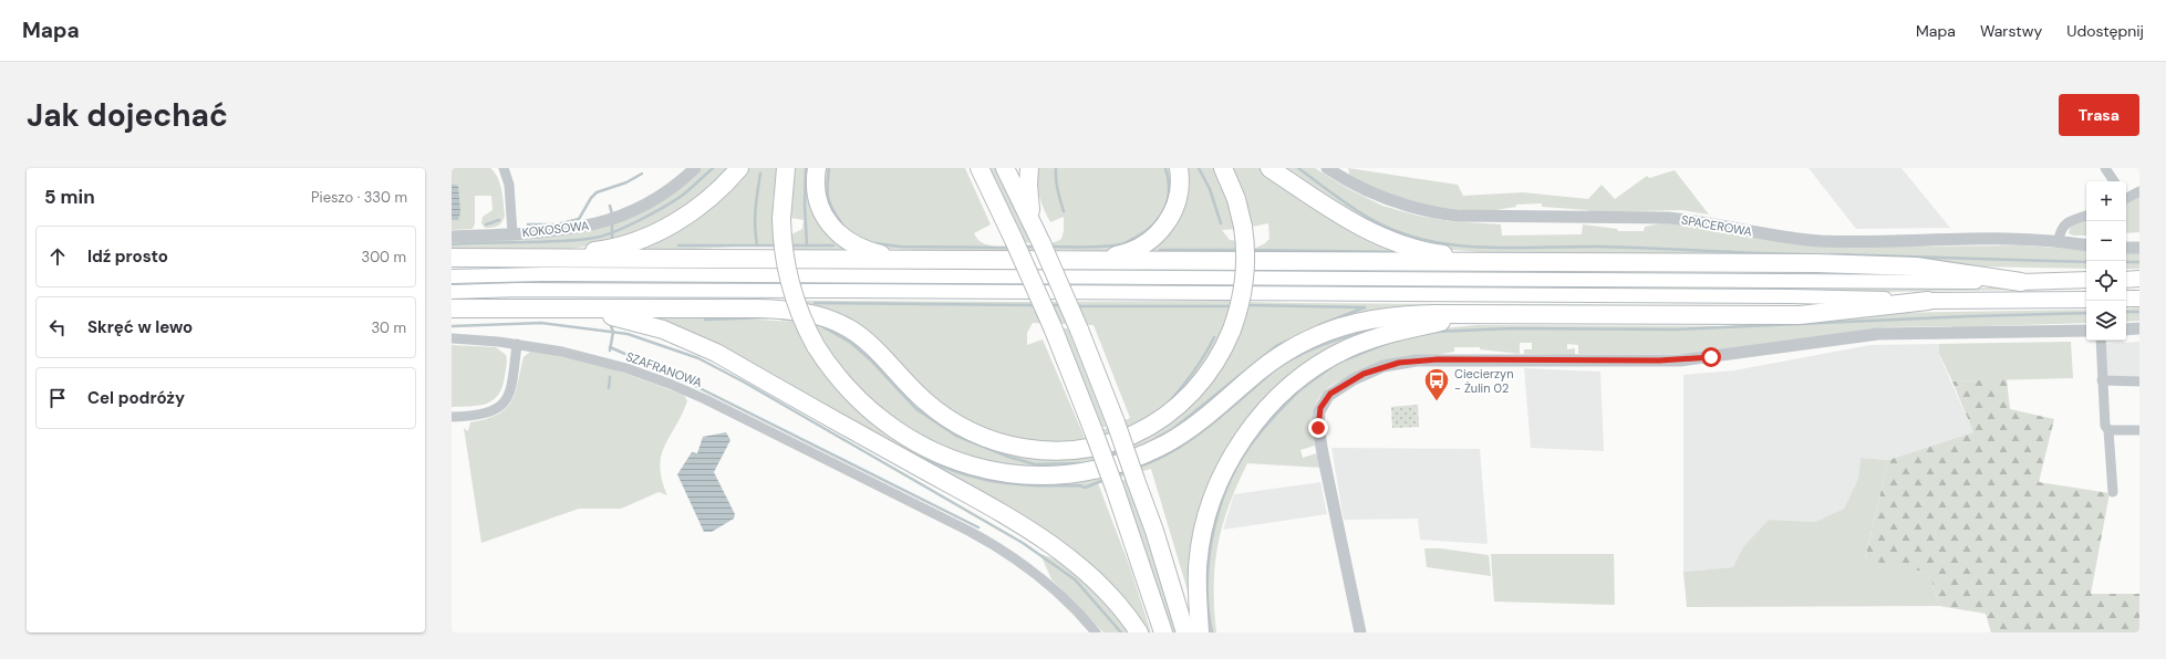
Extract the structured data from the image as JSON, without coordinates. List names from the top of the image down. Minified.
{"streets":{"street":["SPACEROWA","KOKOSOWA","SZAFRANOWA"]},"places":{"bus stop":["Ciecierzyn - Żulin 02"]},"page":{"header":"Mapa","nav":["Mapa","Warstwy","Udostępnij"],"buttons":"Trasa","title":"Jak dojechać","heading":["5 min","Pieszo · 330 m"],"map_buttons":["+","−"],"list":[["Idź prosto","300 m"],["Skręć w lewo","30 m"],"Cel podróży"]}}
